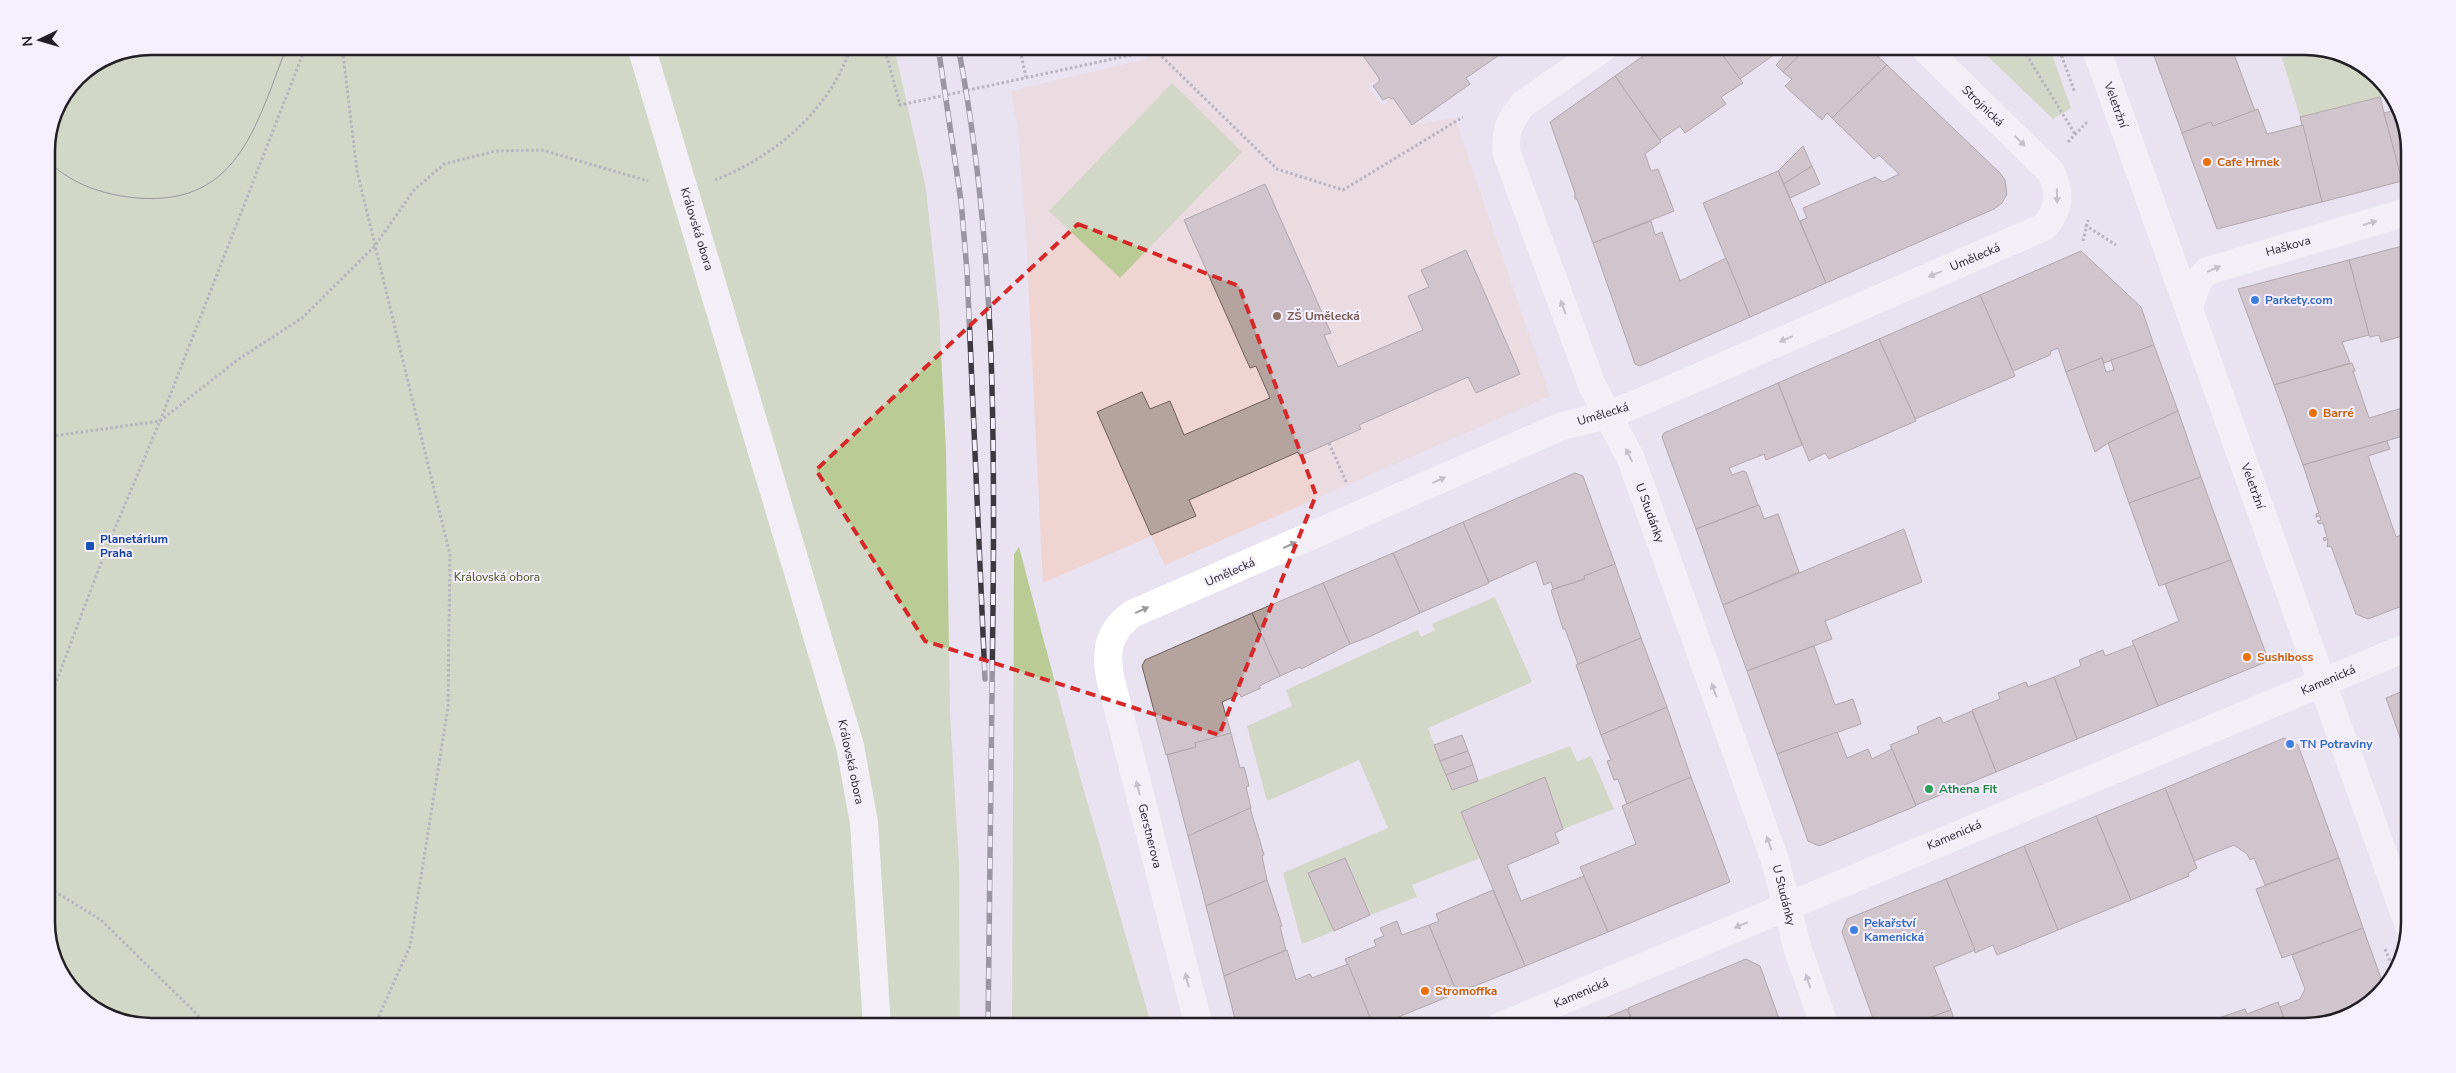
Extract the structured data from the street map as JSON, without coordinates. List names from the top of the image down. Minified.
{"streets":{"street":["Veletržní","Strojnická","Královská obora","Haškova","Umělecká","U Studánky","Kamenická","Gerstnerova"]},"crossings":[["Veletržní","Haškova"],["Veletržní","Kamenická"],["Strojnická","Umělecká"],["Umělecká","U Studánky"],["Umělecká","Gerstnerova"],["U Studánky","Kamenická"]],"one_way":["Strojnická","Haškova","U Studánky","Gerstnerova"],"parks":["Královská obora"],"places":{"other":["Cafe Hrnek","Parkety.com","ZŠ Umělecká","Barré","Sushiboss","TN Potraviny","Athena Fit","Pekařství Kamenická","Stromoffka"],"transit":["Planetárium Praha"]},"north":"left"}
